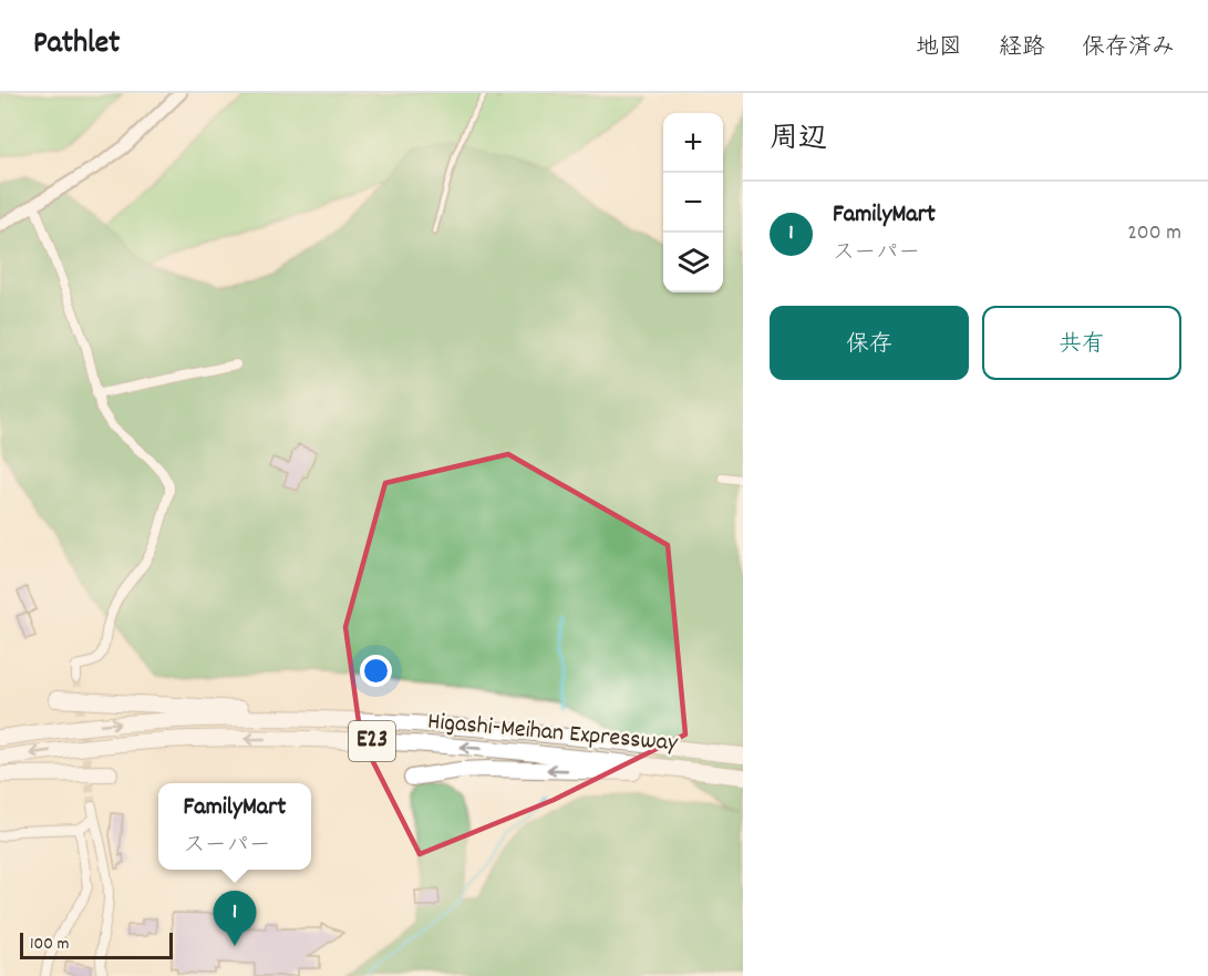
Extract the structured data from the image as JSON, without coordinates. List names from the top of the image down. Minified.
{"streets":{"highway":["Higashi-Meihan Expressway","E23"]},"scale_bar":"100 m","page":{"header":"Pathlet","nav":["地図","経路","保存済み"],"heading":"周辺","map_buttons":["+","−"],"list":[{"mark":"1","name":"FamilyMart","note":"スーパー","value":"200 m"}],"buttons":["保存","共有"],"popup":["FamilyMart","スーパー"],"pins":"1","scale":"100 m"}}
